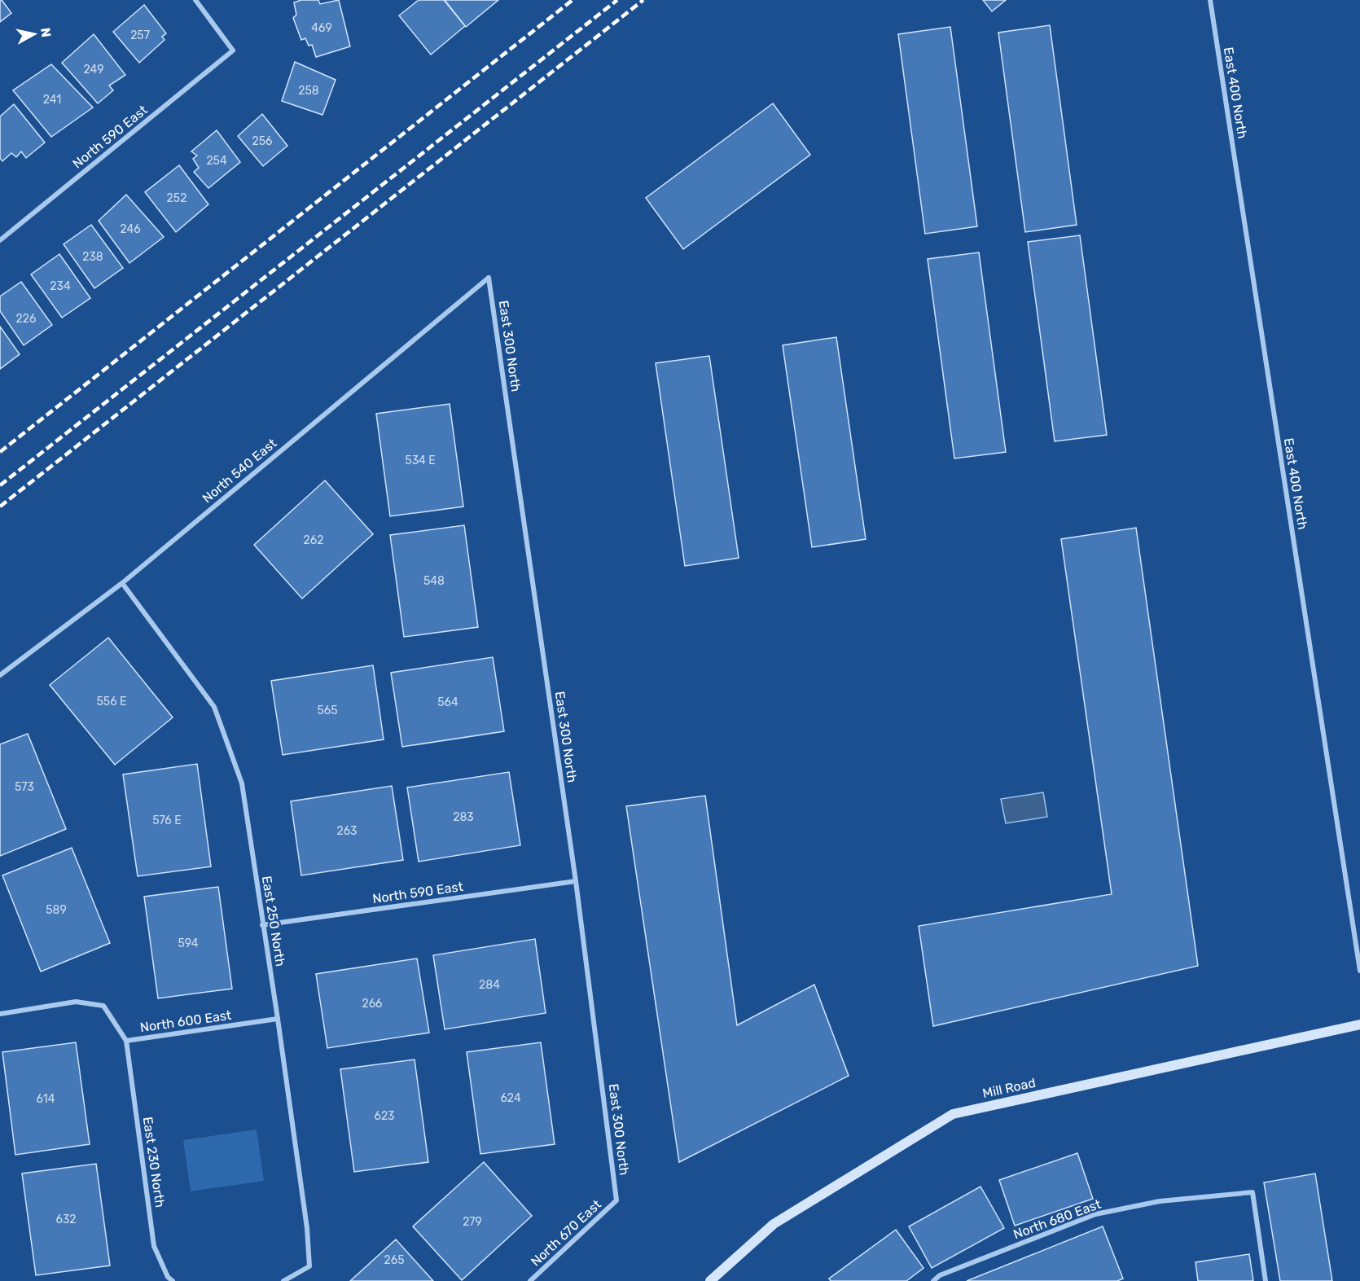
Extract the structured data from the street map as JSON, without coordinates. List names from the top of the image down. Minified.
{"streets":{"main road":["Mill Road"],"street":["East 400 North","North 590 East","East 300 North","North 540 East","East 250 North","North 600 East","East 230 North","North 680 East","North 670 East"]},"crossings":[["North 590 East","East 300 North"],["North 590 East","East 250 North"],["East 300 North","North 540 East"],["East 300 North","North 670 East"],["North 540 East","East 250 North"],["East 250 North","North 600 East"],["North 600 East","East 230 North"]],"house_numbers":["469","257","249","258","241","256","254","252","246","238","234","226","534 E","262","548","556 E","564","565","573","283","576 E","263","589","594","284","266","624","614","623","632","279","265"],"north":"right"}
